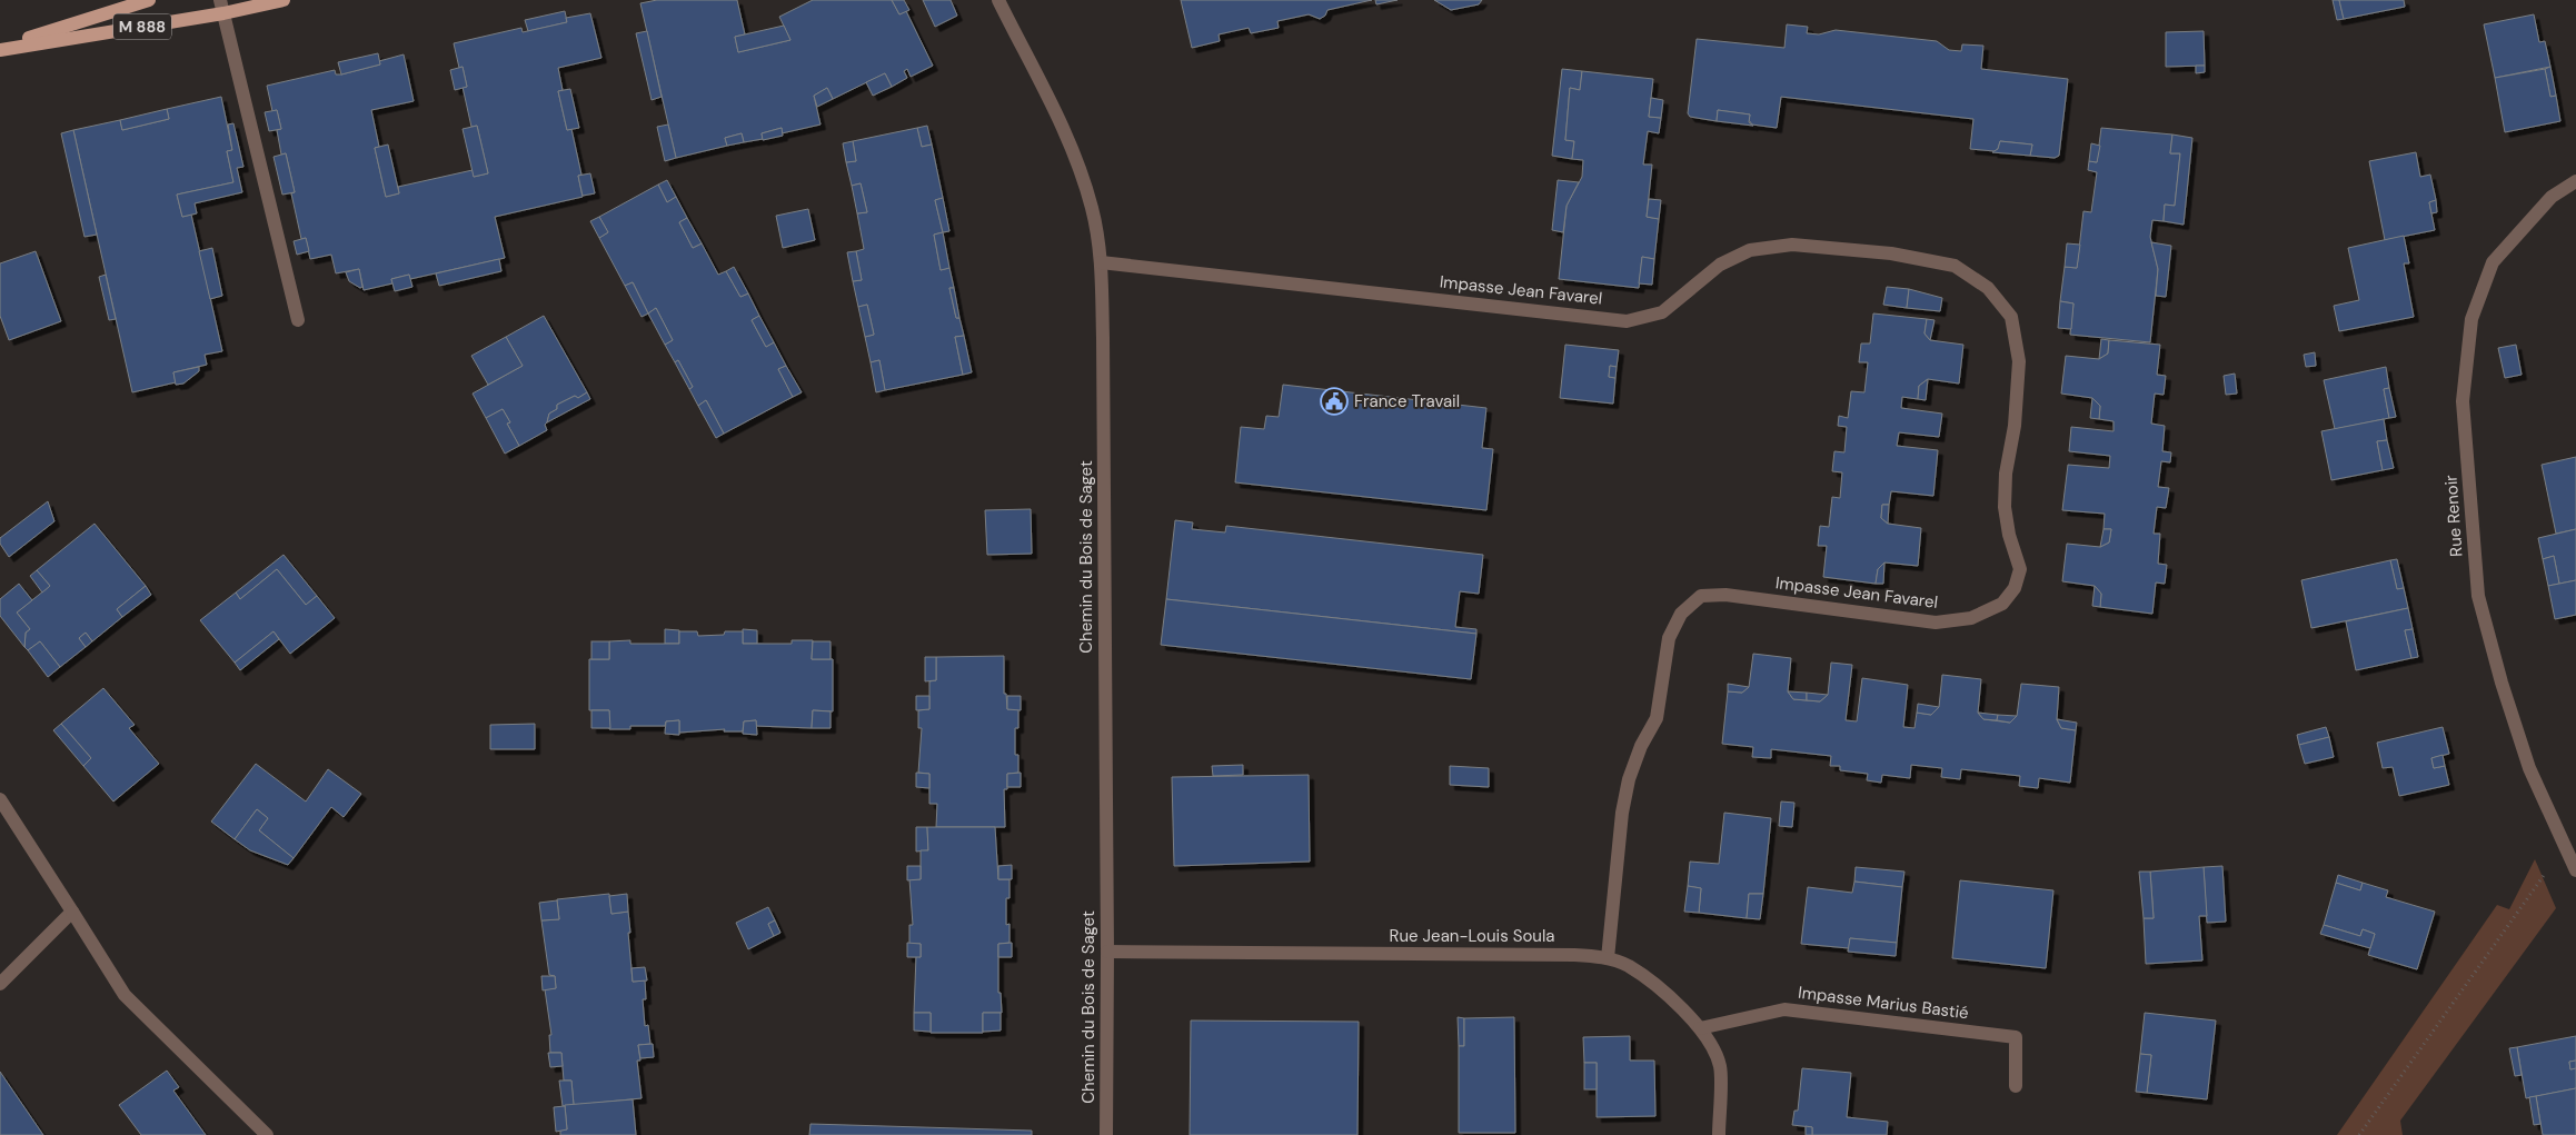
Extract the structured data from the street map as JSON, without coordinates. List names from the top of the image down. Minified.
{"streets":{"main road":["M 888"],"street":["Impasse Jean Favarel","Rue Renoir","Chemin du Bois de Saget","Rue Jean-Louis Soula","Impasse Marius Bastié"]},"crossings":[["Impasse Jean Favarel","Chemin du Bois de Saget"],["Impasse Jean Favarel","Rue Jean-Louis Soula"],["Chemin du Bois de Saget","Rue Jean-Louis Soula"],["Rue Jean-Louis Soula","Impasse Marius Bastié"]],"places":{"public building":["France Travail"]}}
